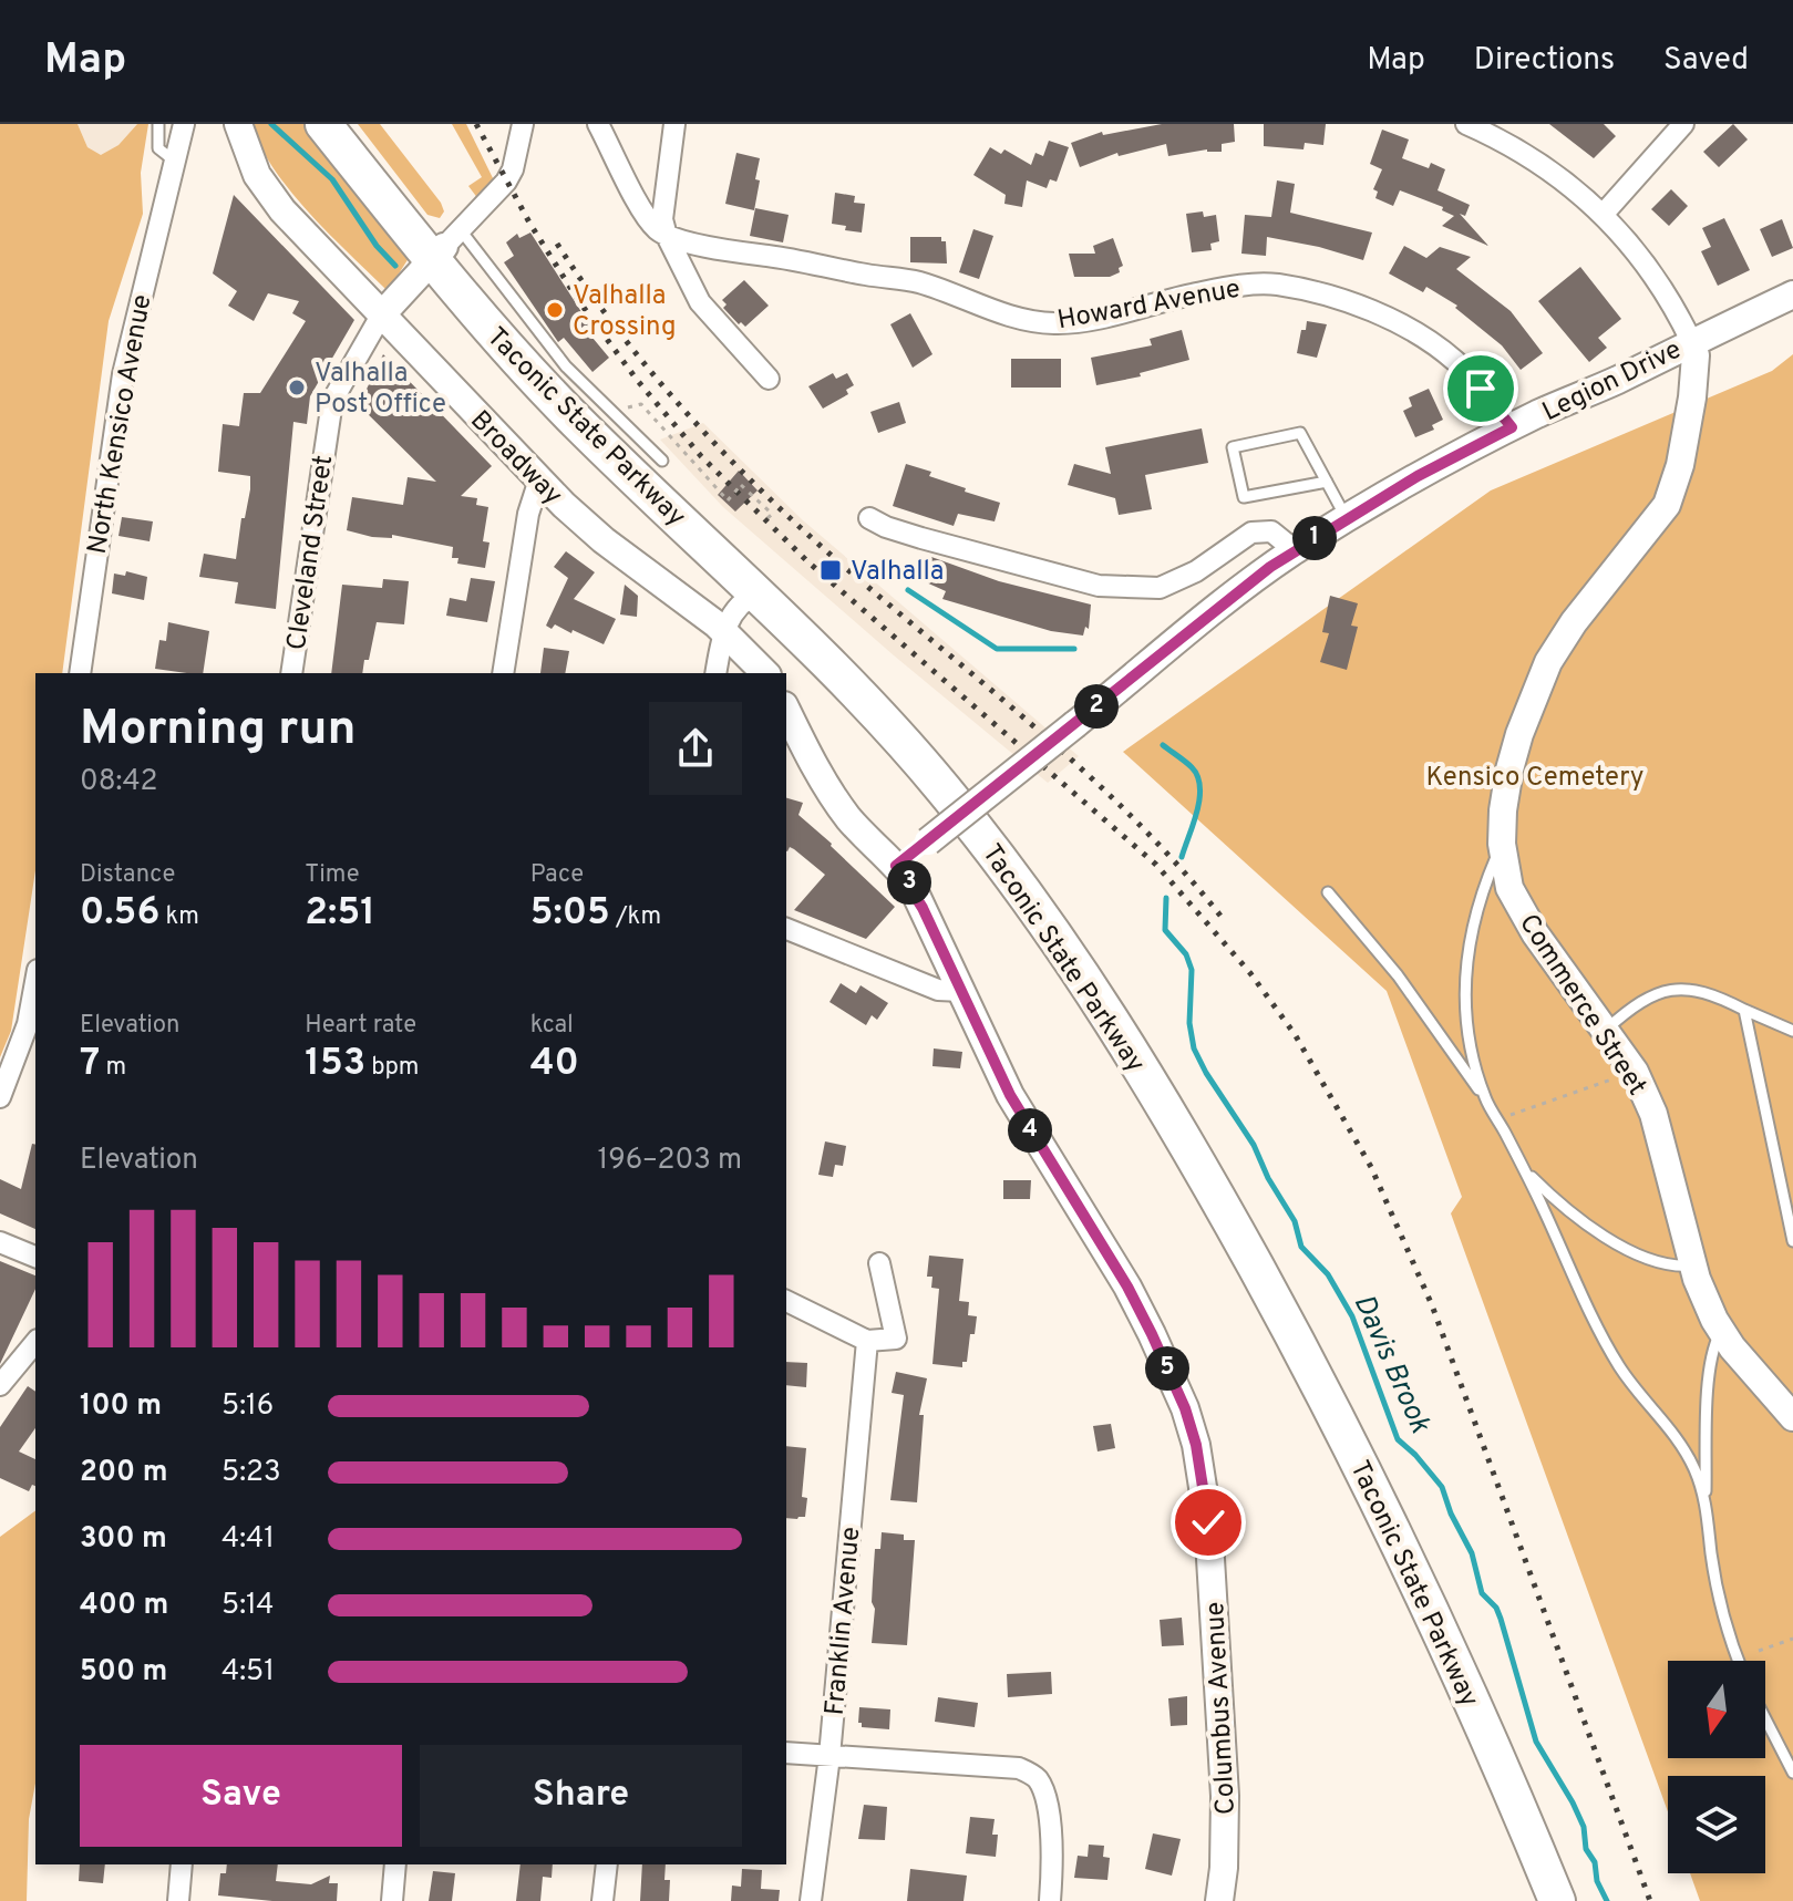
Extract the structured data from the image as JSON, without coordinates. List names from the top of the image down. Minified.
{"streets":{"highway":["Taconic State Parkway"],"street":["Howard Avenue","Legion Drive","North Kensico Avenue","Broadway","Cleveland Street","Commerce Street","Franklin Avenue","Columbus Avenue"]},"crossings":[["Howard Avenue","Legion Drive"],["Legion Drive","Commerce Street"],["Taconic State Parkway","Cleveland Street"],["Broadway","Cleveland Street"]],"water":["Davis Brook"],"parks":["Kensico Cemetery"],"places":{"other":["Valhalla Crossing","Valhalla Post Office"],"transit":["Valhalla"]},"north":"bottom","page":{"header":"Map","nav":["Map","Directions","Saved"],"pins":["1","2","3","4","5"],"heading":["Morning run","08:42"],"stats":[["Distance","0.56 km"],["Time","2:51"],["Pace","5:05 /km"],["Elevation","7 m"],["Heart rate","153 bpm"],["kcal","40"]],"chart":["Elevation","196–203 m"],"list":[{"name":"100 m","note":"5:16"},{"name":"200 m","note":"5:23"},{"name":"300 m","note":"4:41"},{"name":"400 m","note":"5:14"},{"name":"500 m","note":"4:51"}],"buttons":["Save","Share"]}}
